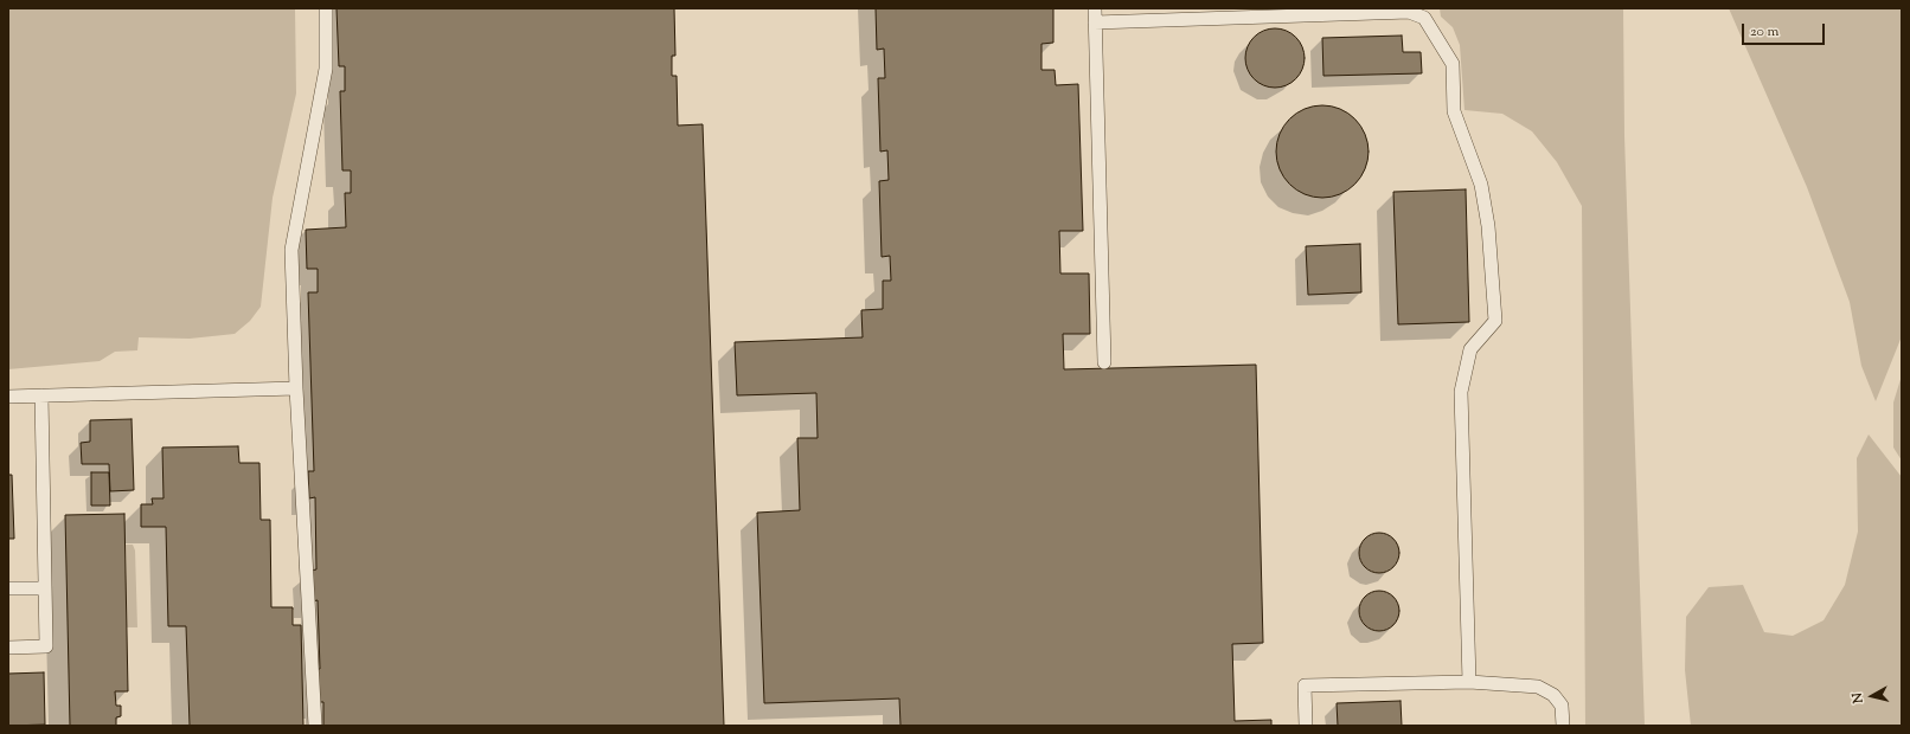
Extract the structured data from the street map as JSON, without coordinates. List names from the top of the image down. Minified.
{"scale_bar":"20 m","north":"left"}
